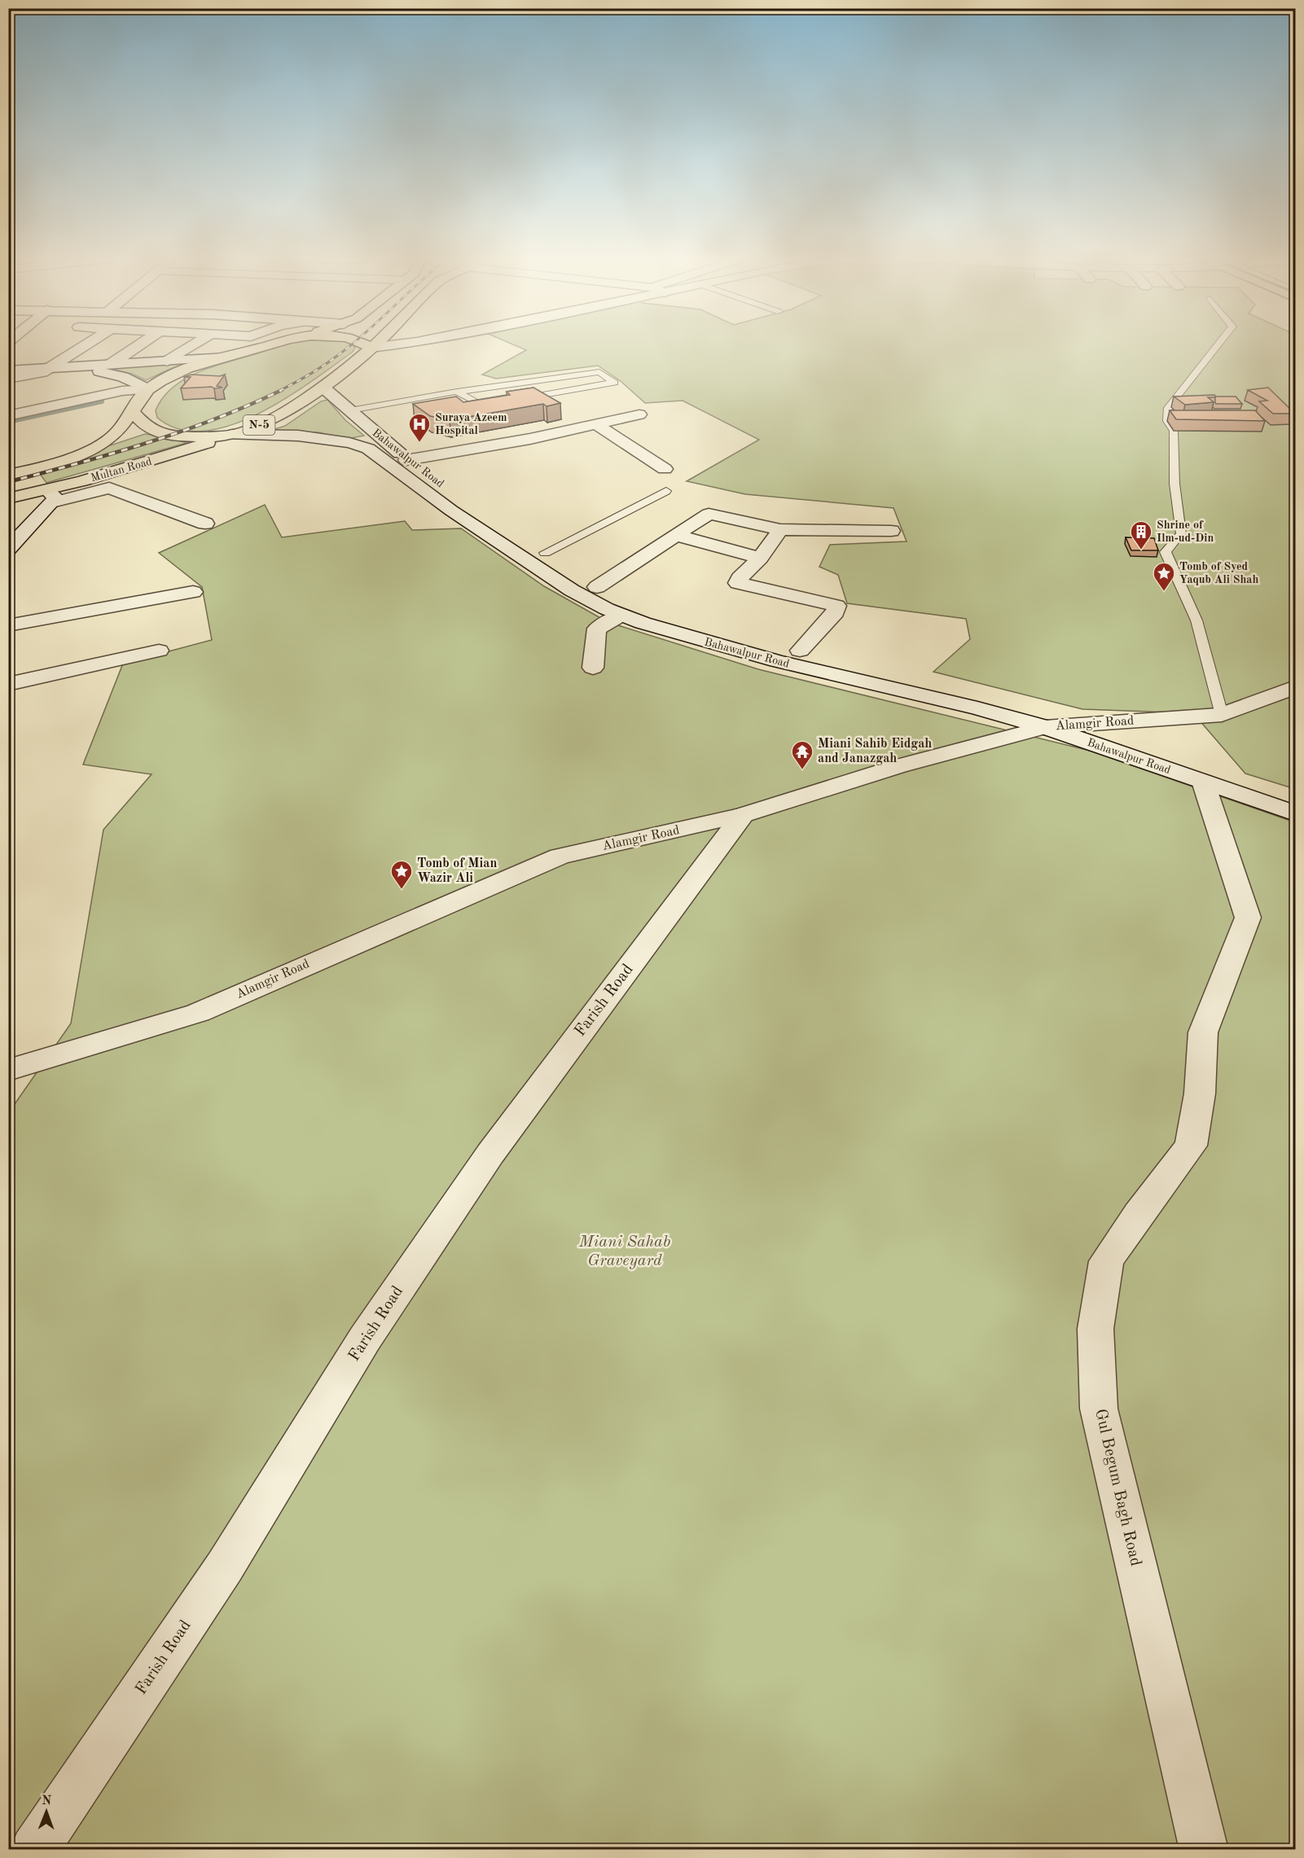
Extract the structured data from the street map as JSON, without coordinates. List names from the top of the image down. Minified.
{"streets":{"main road":["N-5","Multan Road"],"street":["Bahawalpur Road","Alamgir Road","Farish Road","Gul Begum Bagh Road"]},"crossings":[["N-5","Bahawalpur Road"],["N-5","Multan Road"],["Bahawalpur Road","Multan Road"],["Bahawalpur Road","Alamgir Road"],["Bahawalpur Road","Gul Begum Bagh Road"],["Alamgir Road","Farish Road"]],"parks":["Miani Sahab Graveyard"],"places":{"hospital":["Suraya Azeem Hospital"],"building":["Shrine of Ilm-ud-Din"],"place":["Tomb of Syed Yaqub Ali Shah","Tomb of Mian Wazir Ali"],"temple":["Miani Sahib Eidgah and Janazgah"]},"north":"top"}
